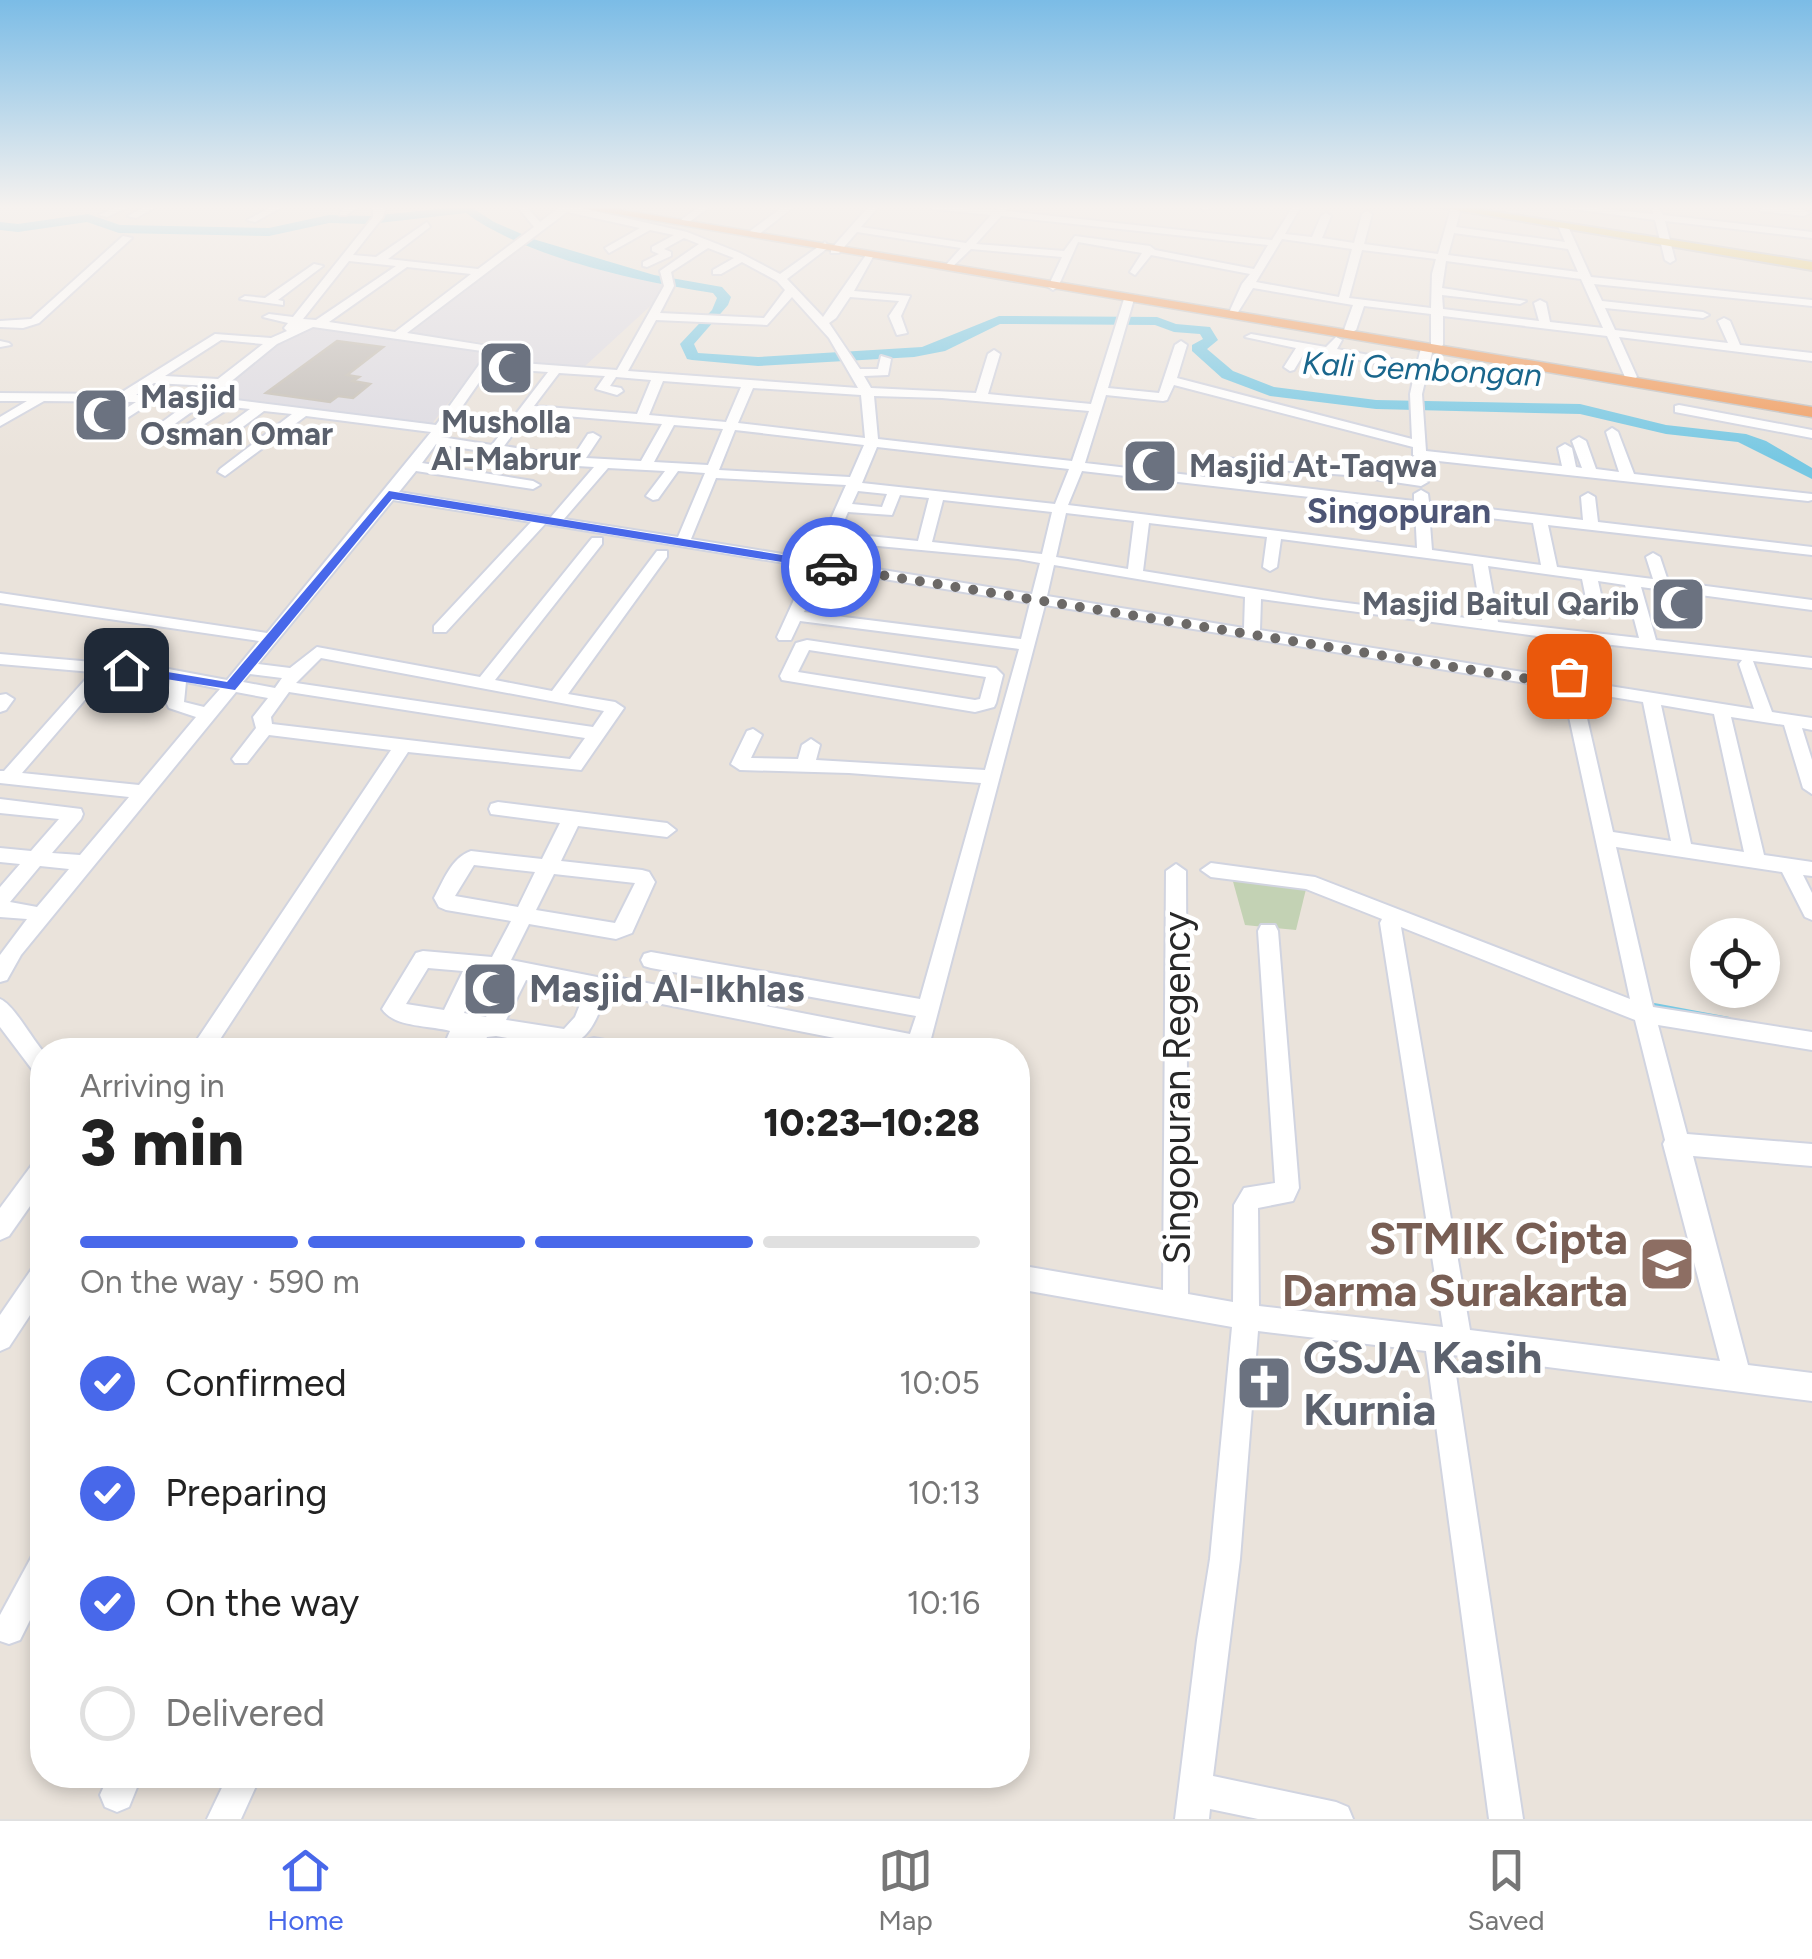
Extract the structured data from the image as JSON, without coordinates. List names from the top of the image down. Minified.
{"streets":{"street":["Singopuran Regency"]},"districts":["Singopuran"],"water":["Kali Gembongan"],"places":{"mosque":["Musholla Al-Mabrur","Masjid Osman Omar","Masjid At-Taqwa","Masjid Baitul Qarib","Masjid Al-Ikhlas"],"school or university":["STMIK Cipta Darma Surakarta"],"church":["GSJA Kasih Kurnia"]},"page":{"heading":["3 min","Arriving in","10:23–10:28"],"bar":"On the way · 590 m","list":[["Confirmed","10:05"],["Preparing","10:13"],["On the way","10:16"],"Delivered"],"tabs":["Home","Map","Saved"]}}
